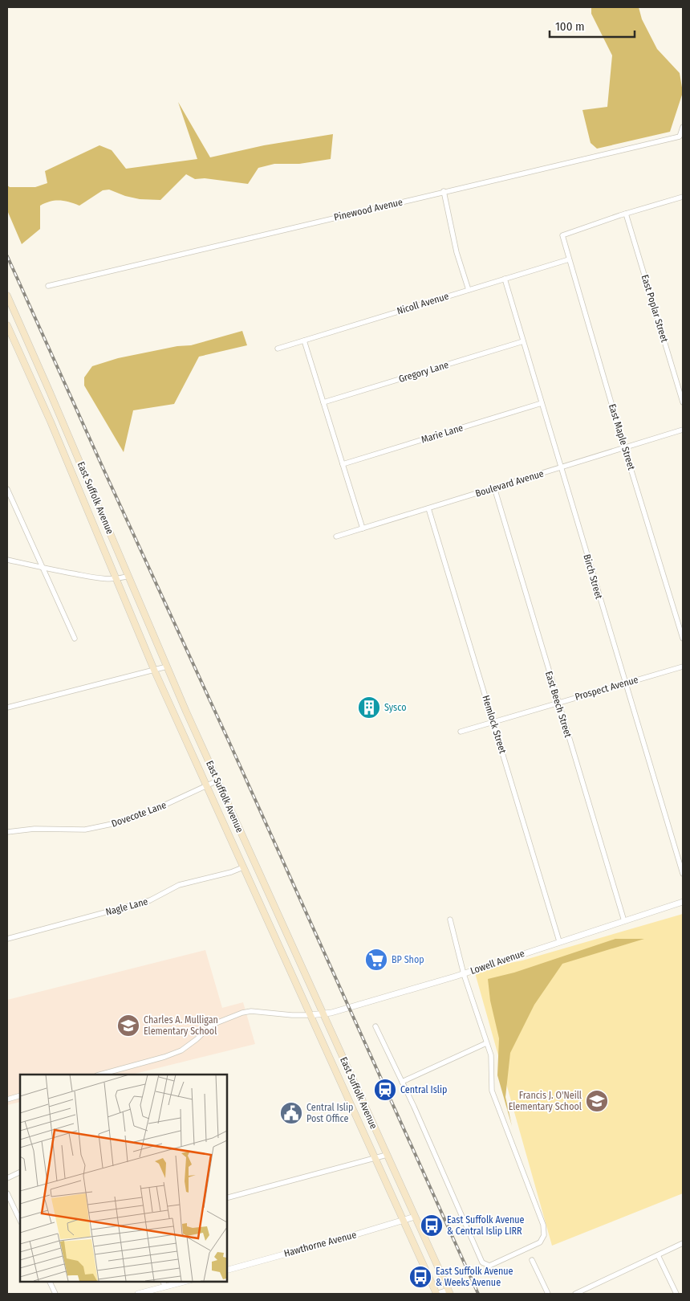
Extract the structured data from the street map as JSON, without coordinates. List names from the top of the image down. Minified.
{"streets":{"main road":["East Suffolk Avenue"],"street":["Pinewood Avenue","Nicoll Avenue","East Poplar Street","Gregory Lane","Marie Lane","East Maple Street","Boulevard Avenue","Birch Street","Prospect Avenue","East Beech Street","Hemlock Street","Dovecote Lane","Nagle Lane","Lowell Avenue","Hawthorne Avenue"]},"crossings":[["Nicoll Avenue","East Maple Street"],["Nicoll Avenue","Birch Street"],["East Poplar Street","East Maple Street"],["Gregory Lane","Birch Street"],["Marie Lane","Birch Street"],["East Maple Street","Boulevard Avenue"],["Boulevard Avenue","Birch Street"],["Boulevard Avenue","East Beech Street"],["Boulevard Avenue","Hemlock Street"],["East Suffolk Avenue","Dovecote Lane"],["East Suffolk Avenue","Nagle Lane"],["East Suffolk Avenue","Lowell Avenue"],["East Suffolk Avenue","Hawthorne Avenue"],["Birch Street","Prospect Avenue"],["Prospect Avenue","East Beech Street"],["Prospect Avenue","Hemlock Street"],["East Beech Street","Lowell Avenue"],["Hemlock Street","Lowell Avenue"]],"places":{"building":["Sysco"],"supermarket":["BP Shop"],"school or university":["Charles A. Mulligan Elementary School","Francis J. O'Neill Elementary School"],"station":["Central Islip"],"public building":["Central Islip Post Office"],"bus stop":["East Suffolk Avenue & Central Islip LIRR","East Suffolk Avenue & Weeks Avenue"]},"scale_bar":"100 m"}
